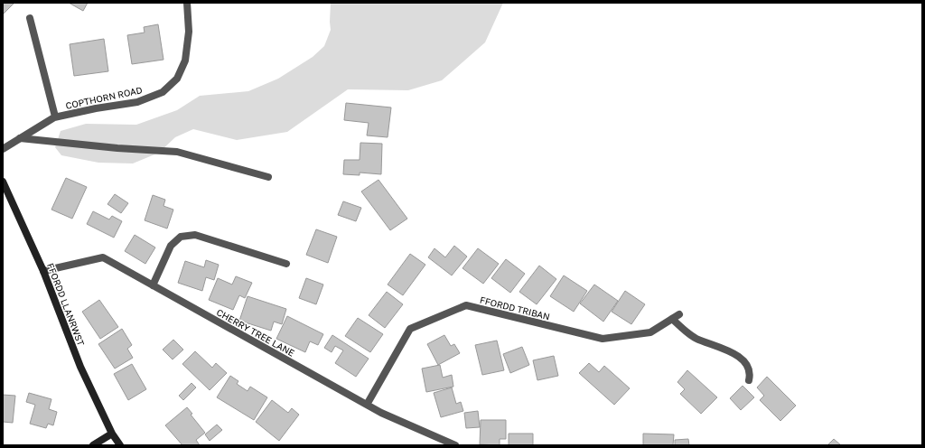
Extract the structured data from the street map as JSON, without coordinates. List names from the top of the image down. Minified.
{"streets":{"main road":["FFORDD LLANRWST"],"street":["COPTHORN ROAD","FFORDD TRIBAN","CHERRY TREE LANE"]},"crossings":[["FFORDD LLANRWST","CHERRY TREE LANE"],["FFORDD TRIBAN","CHERRY TREE LANE"]]}
